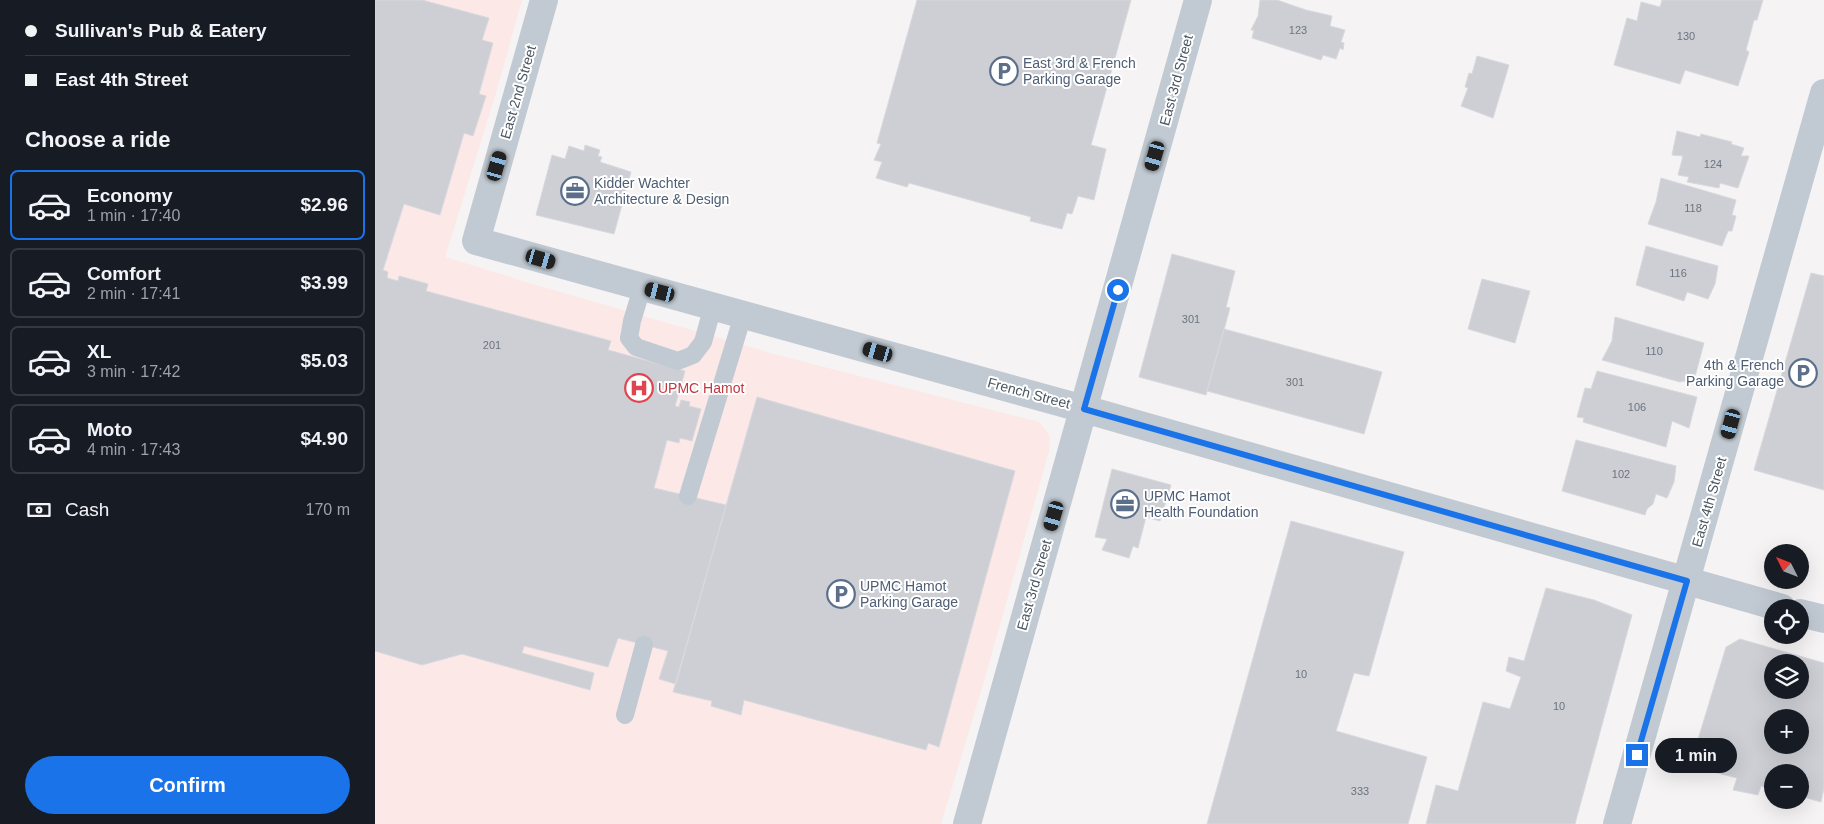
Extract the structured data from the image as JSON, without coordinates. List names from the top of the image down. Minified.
{"streets":{"street":["East 3rd Street","East 2nd Street","French Street","East 4th Street"]},"crossings":[["East 3rd Street","French Street"],["East 2nd Street","French Street"],["French Street","East 4th Street"]],"places":{"parking":["East 3rd & French Parking Garage","4th & French Parking Garage","UPMC Hamot Parking Garage"],"office":["Kidder Wachter Architecture & Design","UPMC Hamot Health Foundation"],"hospital":["UPMC Hamot"]},"house_numbers":["123","130","124","118","116","301","201","110","301","106","102","10","10","333"],"north":"top left","page":{"banner":["Sullivan's Pub & Eatery","East 4th Street"],"heading":"Choose a ride","list":[{"name":"Economy","note":"1 min · 17:40","value":"$2.96"},{"name":"Comfort","note":"2 min · 17:41","value":"$3.99"},{"name":"XL","note":"3 min · 17:42","value":"$5.03"},{"name":"Moto","note":"4 min · 17:43","value":"$4.90"}],"pay":["Cash","170 m"],"map_buttons":["+","−"],"bubble":"1 min","buttons":"Confirm"}}
